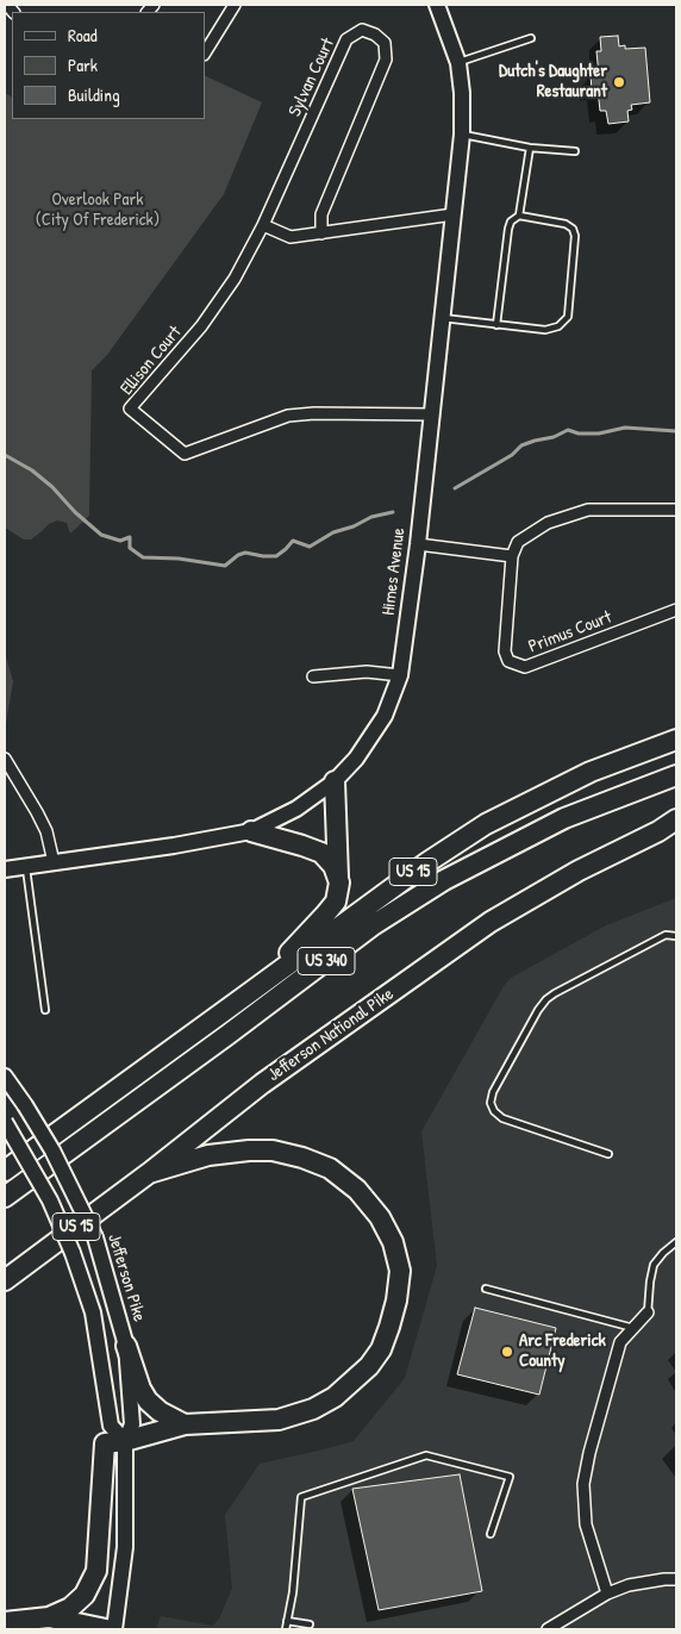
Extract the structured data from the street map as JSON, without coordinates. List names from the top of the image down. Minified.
{"streets":{"highway":["US 15","US 340","Jefferson National Pike"],"street":["Sylvan Court","Ellison Court","Himes Avenue","Primus Court","Jefferson Pike"]},"crossings":[["Sylvan Court","Ellison Court"],["Ellison Court","Himes Avenue"]],"parks":["Overlook Park (City Of Frederick)"],"places":["Dutch's Daughter Restaurant","Arc Frederick County"],"legend":["Road","Park","Building"]}
